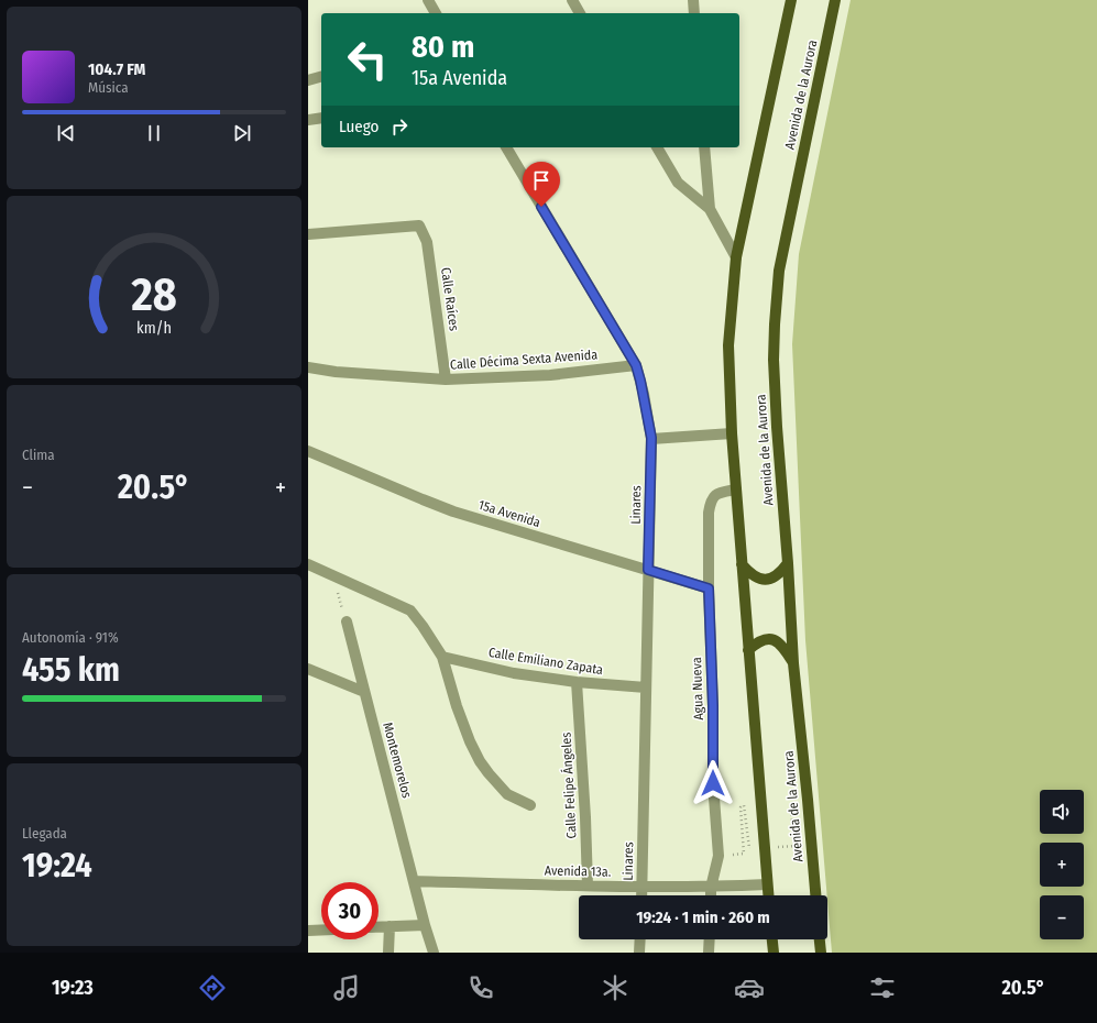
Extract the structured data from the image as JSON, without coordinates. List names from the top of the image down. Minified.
{"streets":{"main road":["Avenida de la Aurora"],"street":["Calle Raíces","Calle Décima Sexta Avenida","Linares","15a Avenida","Calle Emiliano Zapata","Agua Nueva","Montemorelos","Calle Felipe Ángeles","Avenida 13a."]},"crossings":[["Calle Raíces","Calle Décima Sexta Avenida"],["Calle Décima Sexta Avenida","Linares"],["Linares","15a Avenida"],["Linares","Calle Emiliano Zapata"],["Linares","Avenida 13a."],["15a Avenida","Agua Nueva"],["Calle Emiliano Zapata","Calle Felipe Ángeles"],["Agua Nueva","Avenida 13a."],["Montemorelos","Avenida 13a."],["Calle Felipe Ángeles","Avenida 13a."]],"page":{"turn":["80 m","15a Avenida"],"song":["104.7 FM","Música"],"then":"Luego","tile":["Clima",["Autonomía · 91%","455 km"],["Llegada","19:24"]],"heat":["−","20.5°","+"],"map_buttons":["+","−"],"limit":"30","trip":"19:24 · 1 min · 260 m","tabs":["19:23","20.5°"],"gauge":["28","km/h"]}}
